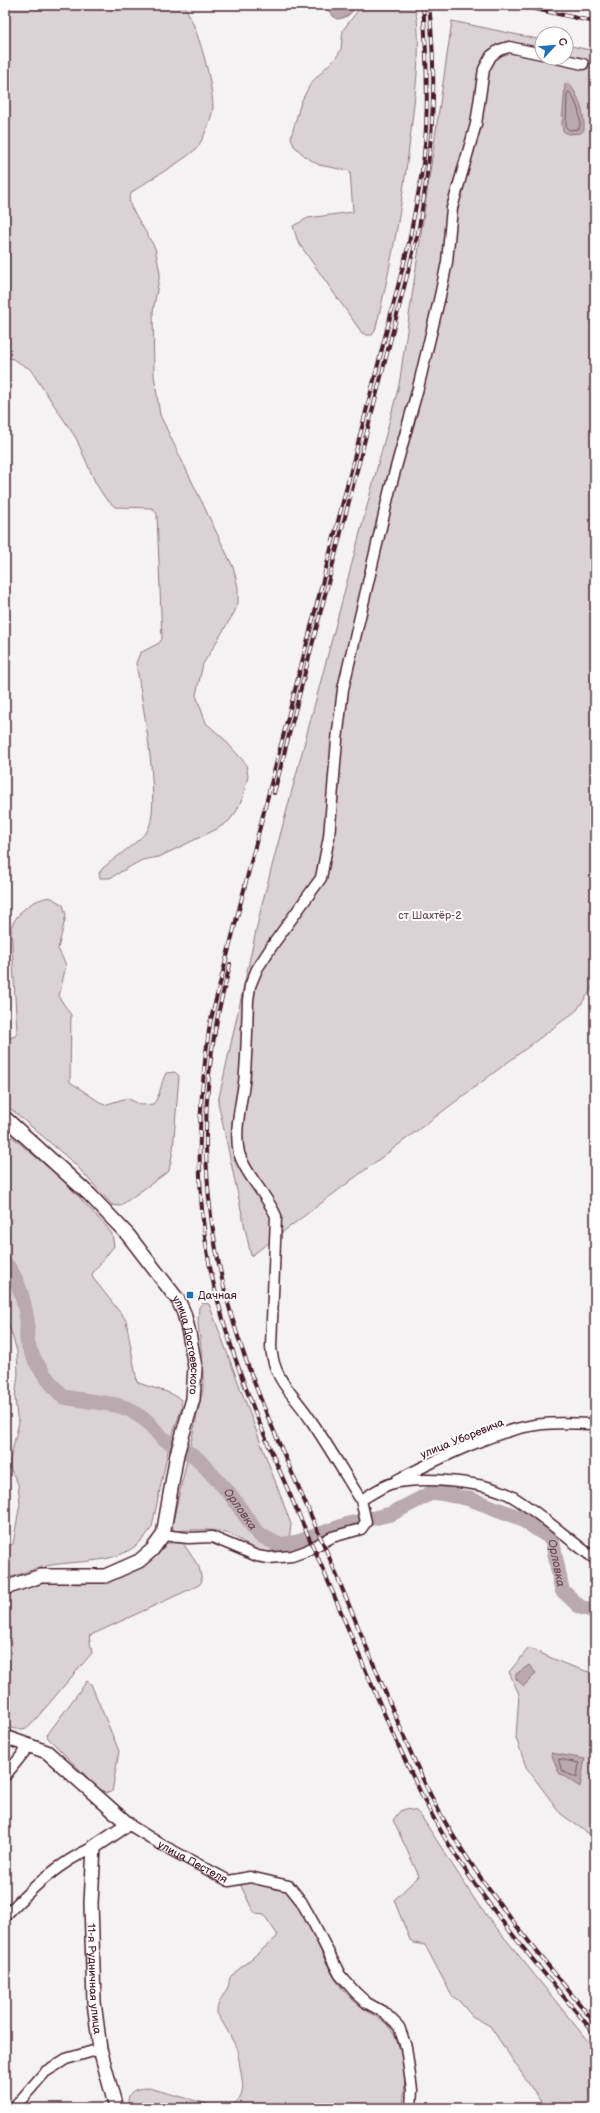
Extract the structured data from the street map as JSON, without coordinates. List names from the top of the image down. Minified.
{"streets":{"main road":["улица Достоевского","улица Пестеля","11-я Рудничная улица"],"street":["улица Уборевича"]},"water":["Орловка"],"parks":["ст Шахтёр-2"],"places":{"transit":["Дачная"]},"north":"top right"}
